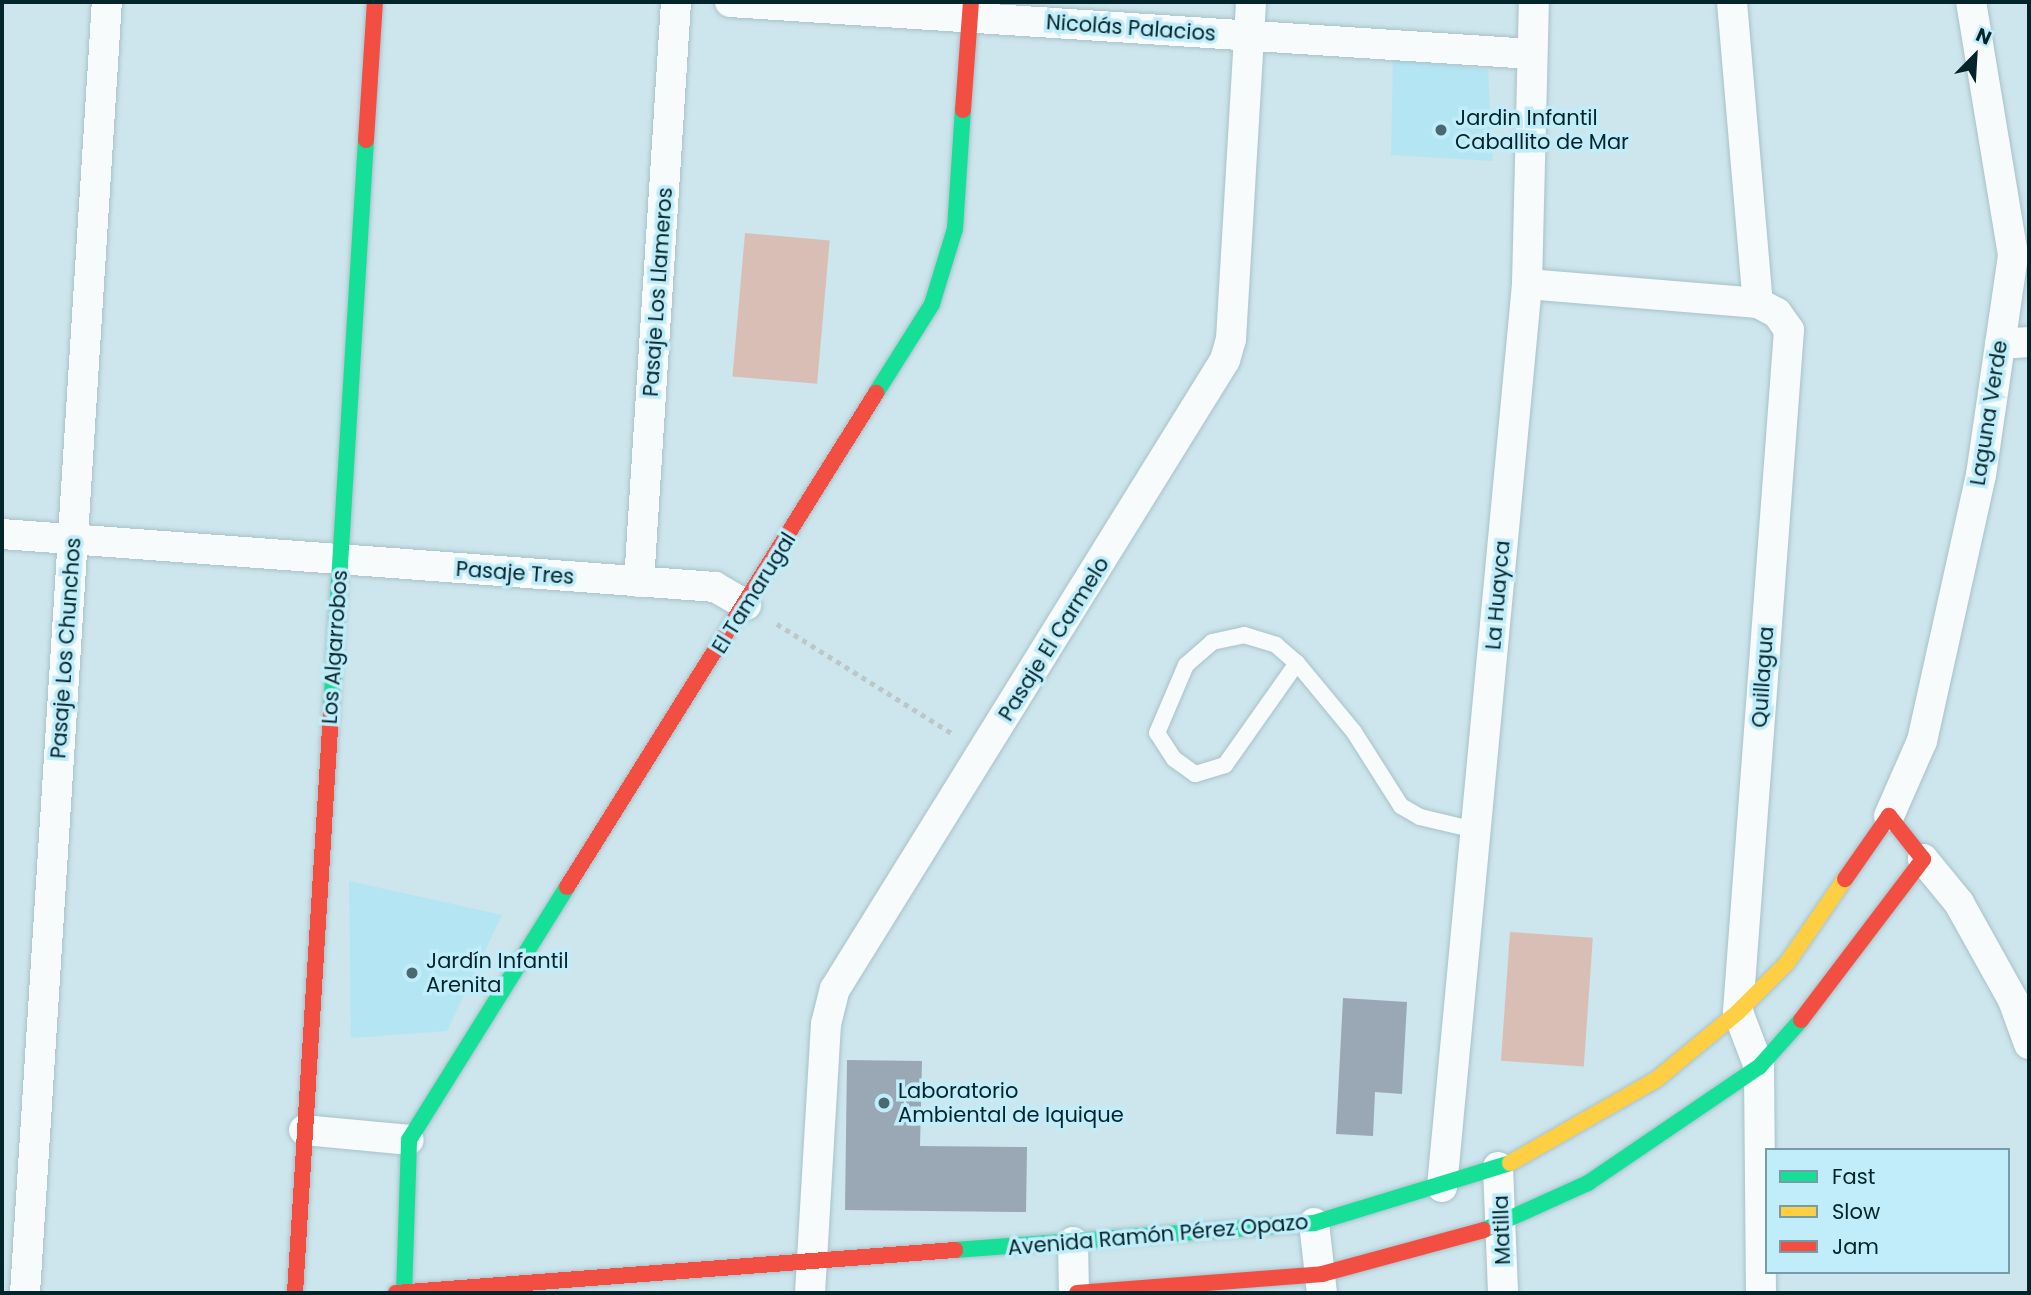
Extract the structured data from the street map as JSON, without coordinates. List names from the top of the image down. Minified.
{"streets":{"street":["Nicolás Palacios","Pasaje Los Llameros","Laguna Verde","Pasaje Tres","El Tamarugal","La Huayca","Pasaje El Carmelo","Los Algarrobos","Pasaje Los Chunchos","Quillagua","Matilla","Avenida Ramón Pérez Opazo"]},"crossings":[["Nicolás Palacios","El Tamarugal"],["Nicolás Palacios","La Huayca"],["Nicolás Palacios","Pasaje El Carmelo"],["Pasaje Los Llameros","Pasaje Tres"],["Laguna Verde","Avenida Ramón Pérez Opazo"],["Pasaje Tres","El Tamarugal"],["Pasaje Tres","Los Algarrobos"],["Pasaje Tres","Pasaje Los Chunchos"],["La Huayca","Avenida Ramón Pérez Opazo"],["Pasaje El Carmelo","Avenida Ramón Pérez Opazo"],["Quillagua","Avenida Ramón Pérez Opazo"],["Matilla","Avenida Ramón Pérez Opazo"]],"places":["Jardin Infantil Caballito de Mar","Jardín Infantil Arenita","Laboratorio Ambiental de Iquique"],"legend":["Fast","Slow","Jam"],"north":"top right"}
